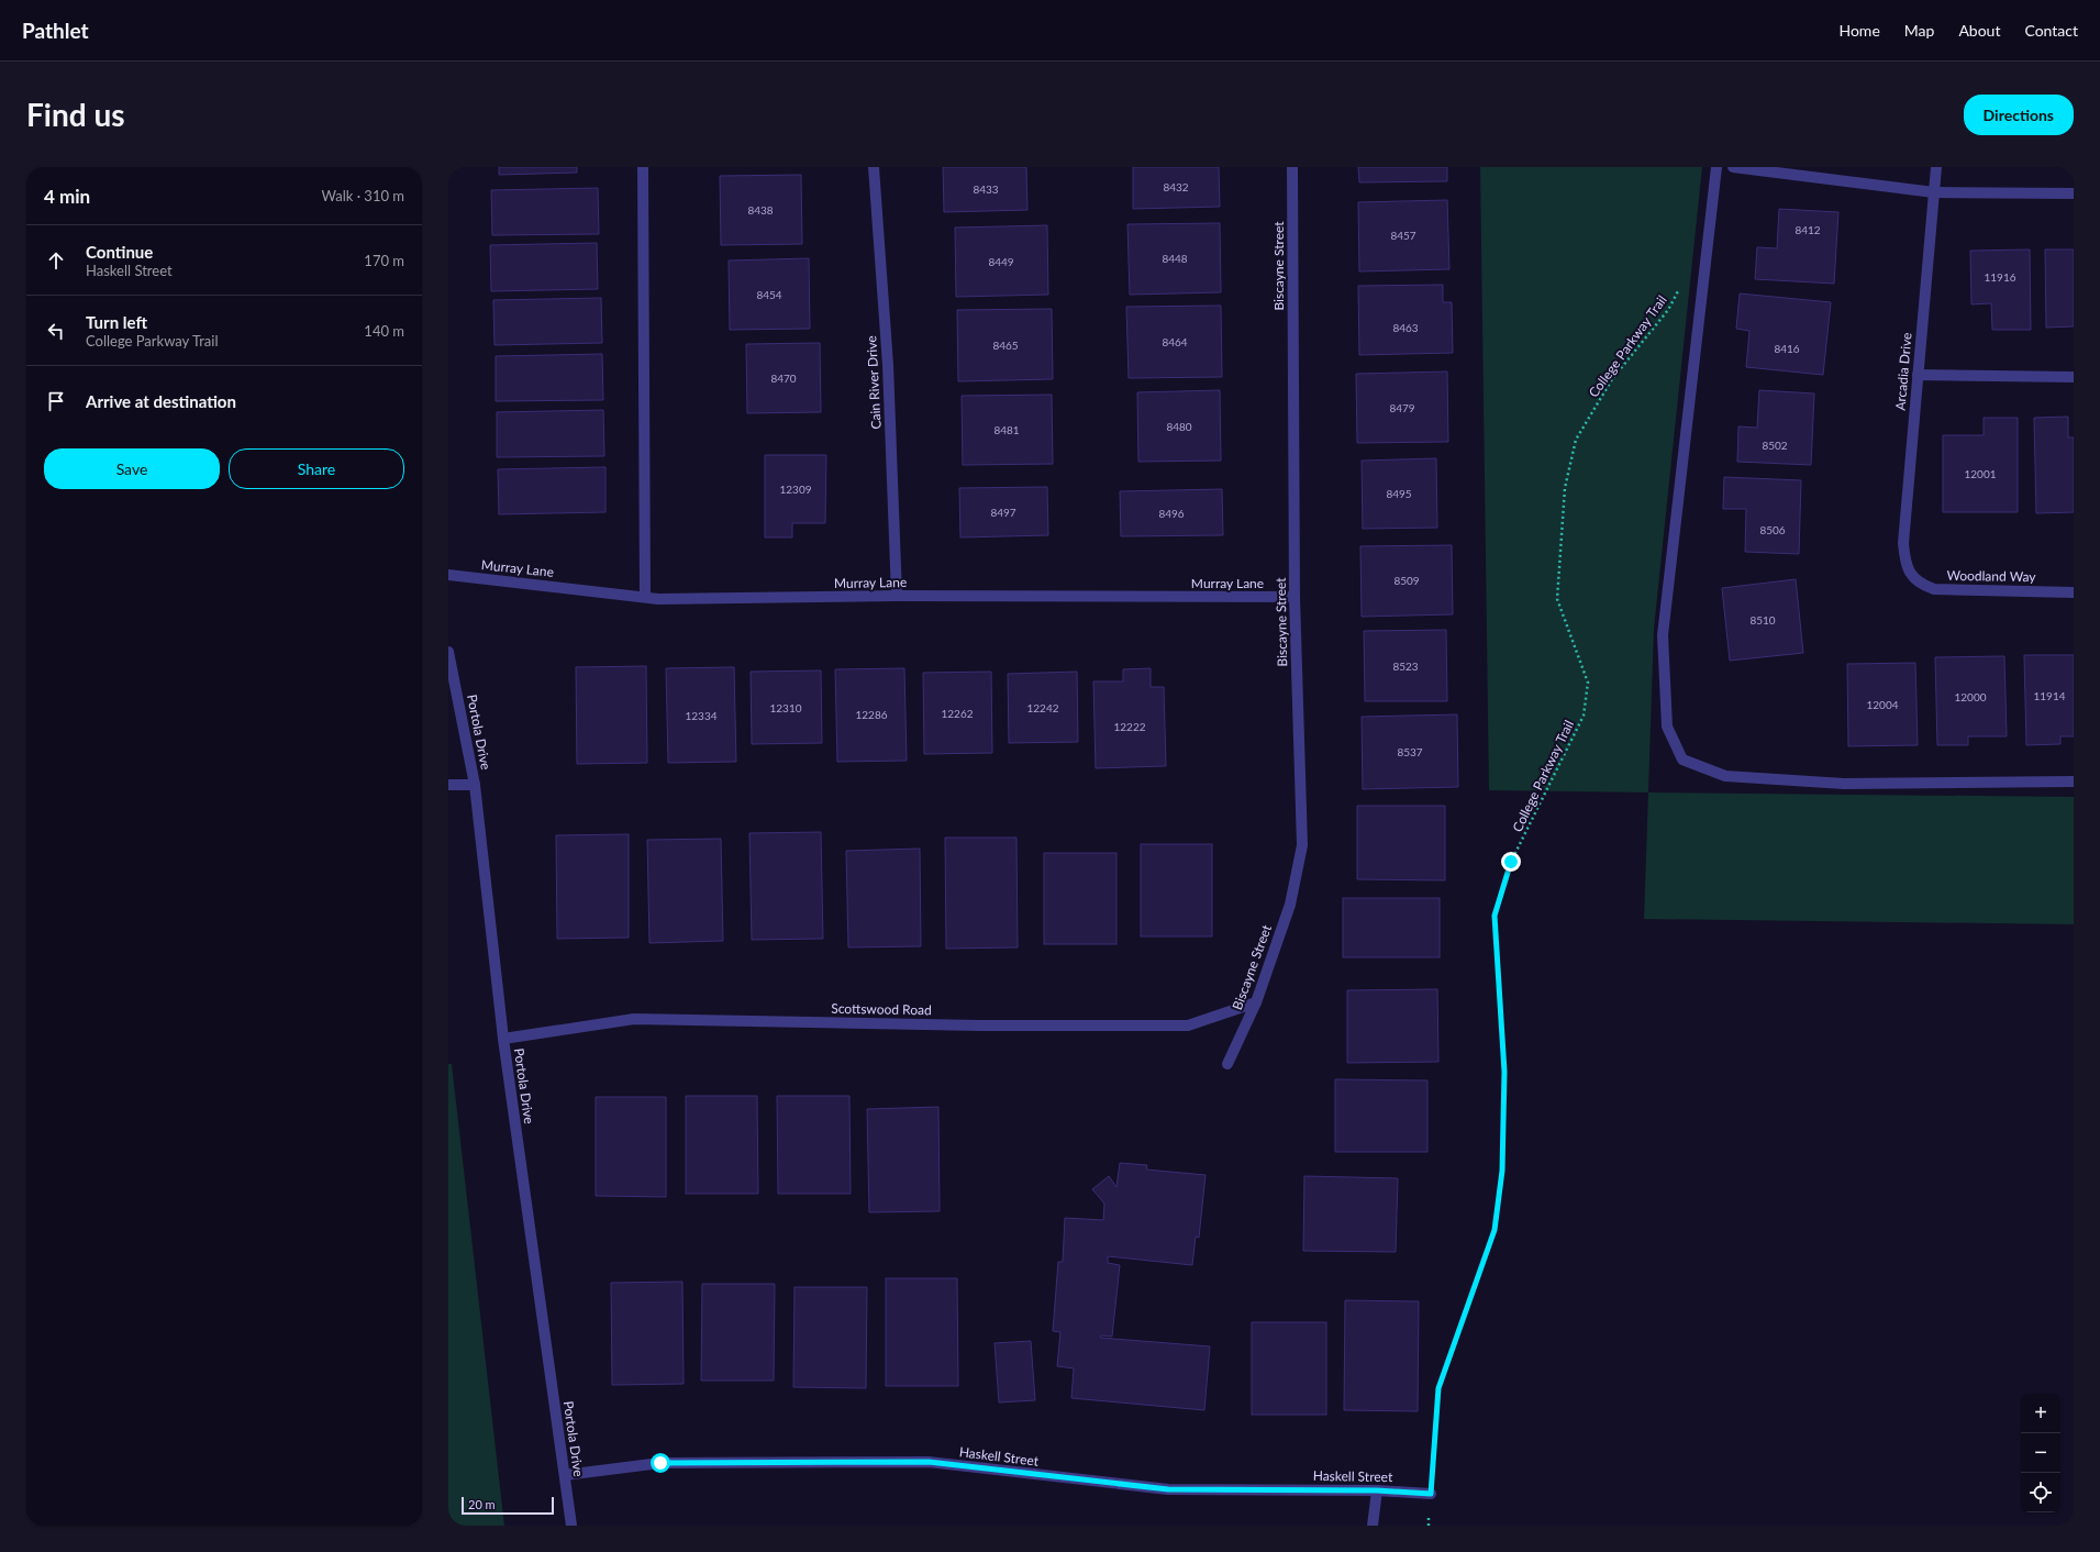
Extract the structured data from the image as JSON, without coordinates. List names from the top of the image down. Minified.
{"streets":{"street":["Biscayne Street","Arcadia Drive","Cain River Drive","Murray Lane","Woodland Way","Portola Drive","Scottswood Road","Haskell Street"],"path":["College Parkway Trail"]},"crossings":[["Biscayne Street","Murray Lane"],["Biscayne Street","Scottswood Road"],["College Parkway Trail","Haskell Street"],["Arcadia Drive","Woodland Way"],["Cain River Drive","Murray Lane"],["Portola Drive","Scottswood Road"],["Portola Drive","Haskell Street"]],"house_numbers":["8432","8433","8438","8412","8457","8448","8449","11916","8454","8463","8464","8465","8416","8470","8479","8480","8481","8502","12001","12309","8495","8497","8496","8506","8509","8510","8523","11914","12000","12004","12310","12242","12262","12286","12334","12222","8537"],"scale_bar":"20 m","page":{"header":"Pathlet","nav":["Home","Map","About","Contact"],"buttons":["Directions",["Save","Share"]],"title":"Find us","heading":["4 min","Walk · 310 m"],"list":[["Continue","Haskell Street","170 m"],["Turn left","College Parkway Trail","140 m"],"Arrive at destination"],"map_buttons":["+","−"],"scale":"20 m"}}
